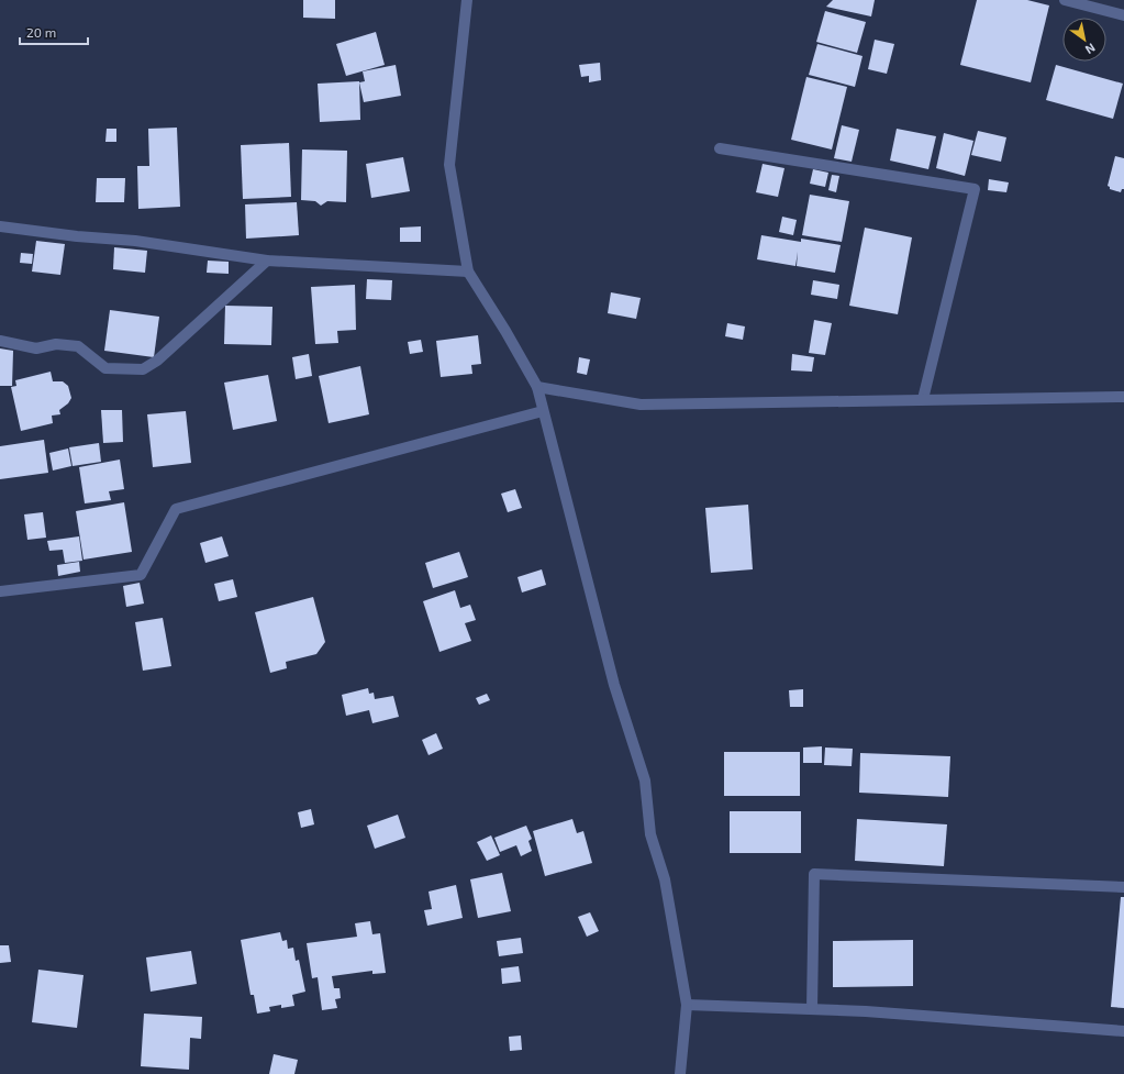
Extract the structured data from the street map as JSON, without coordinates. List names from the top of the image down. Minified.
{"scale_bar":"20 m","north":"bottom right"}
